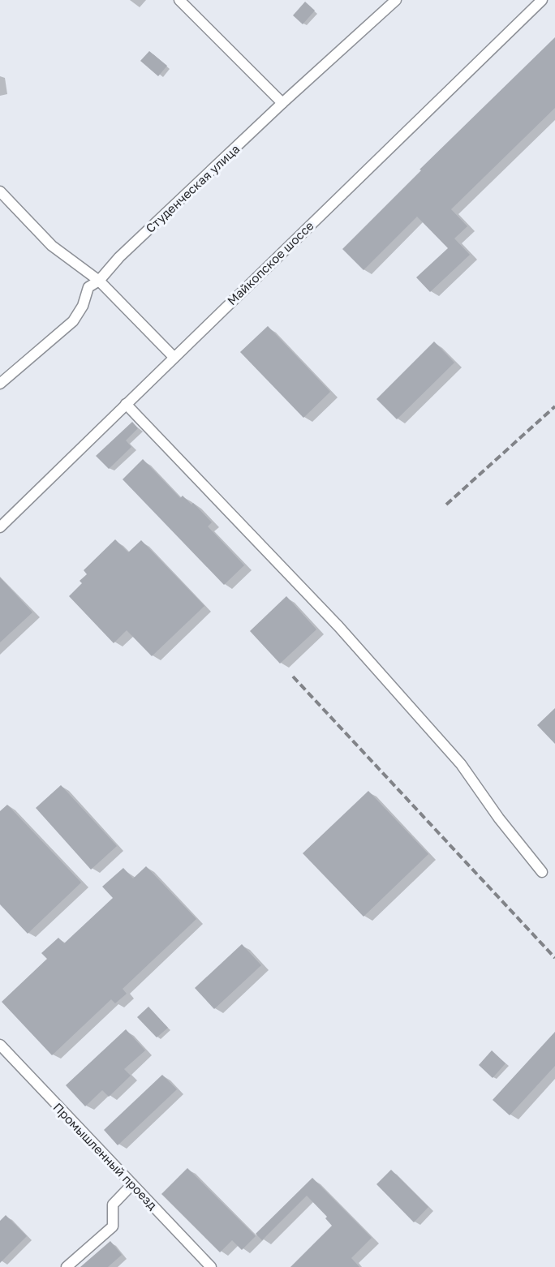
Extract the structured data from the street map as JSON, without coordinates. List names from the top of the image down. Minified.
{"streets":{"street":["Студенческая улица","Майкопское шоссе","Промышленный проезд"]}}
